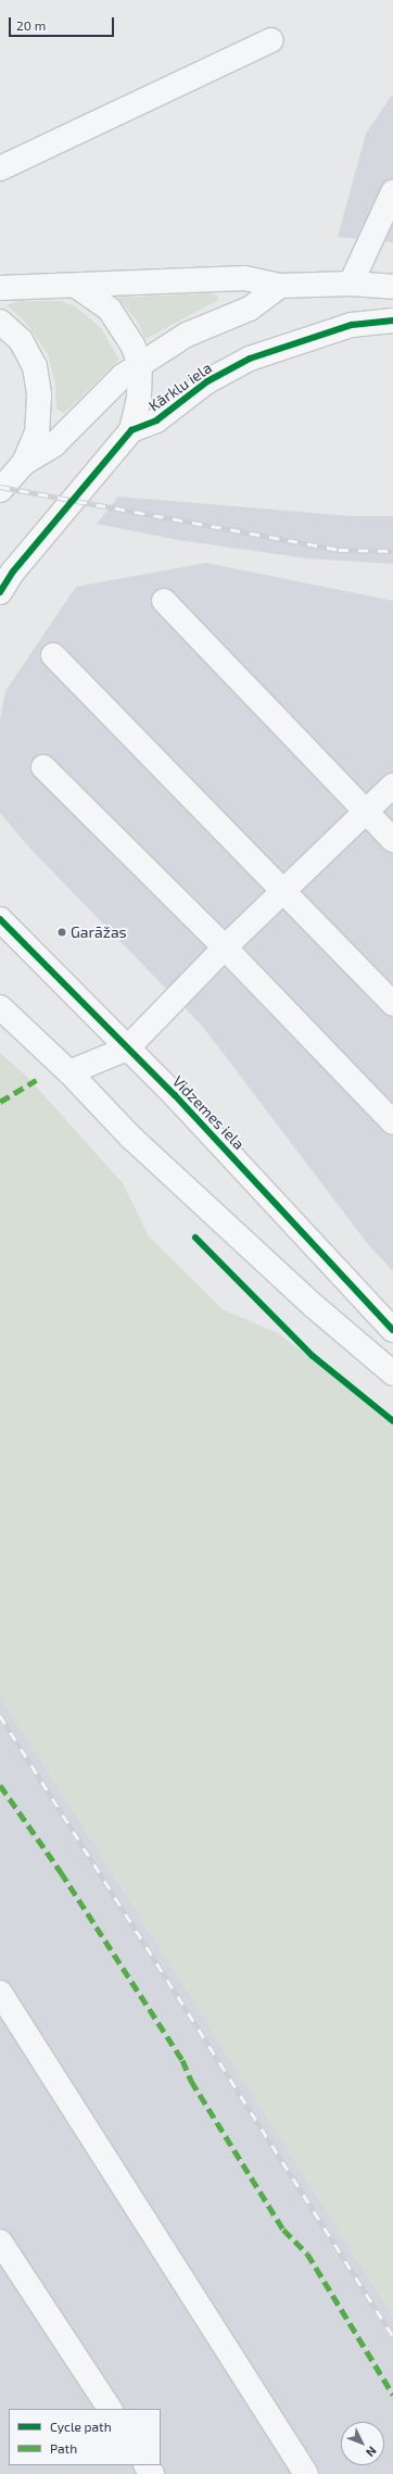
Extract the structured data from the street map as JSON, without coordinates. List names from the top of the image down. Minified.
{"streets":{"street":["Kārklu iela","Vidzemes iela"]},"places":["Garāžas"],"legend":["Cycle path","Path"],"scale_bar":"20 m","north":"bottom right"}
